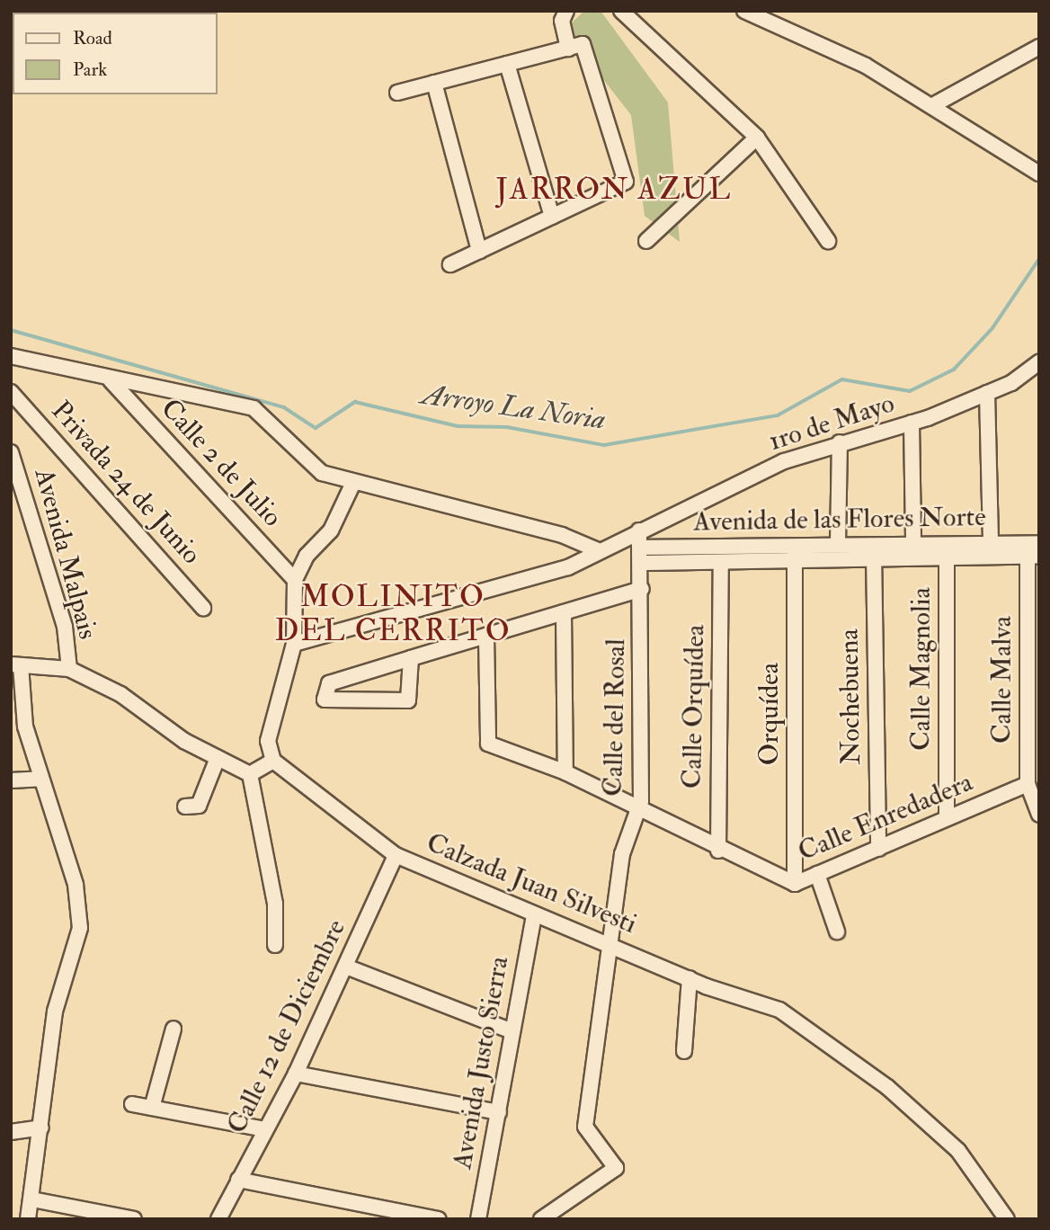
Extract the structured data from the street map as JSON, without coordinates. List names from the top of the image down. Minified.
{"streets":{"street":["1ro de Mayo","Calle 2 de Julio","Privada 24 de Junio","Avenida de las Flores Norte","Avenida Malpais","Calle Magnolia","Calle Malva","Nochebuena","Calle Orquídea","Orquídea","Calle del Rosal","Calle Enredadera","Calzada Juan Silvesti","Calle 12 de Diciembre","Avenida Justo Sierra"]},"crossings":[["1ro de Mayo","Calle del Rosal"],["Avenida de las Flores Norte","Calle Magnolia"],["Avenida de las Flores Norte","Calle Malva"],["Avenida de las Flores Norte","Nochebuena"],["Avenida de las Flores Norte","Calle Orquídea"],["Avenida de las Flores Norte","Orquídea"],["Avenida de las Flores Norte","Calle del Rosal"],["Calle Magnolia","Calle Enredadera"],["Calle Malva","Calle Enredadera"],["Nochebuena","Calle Enredadera"],["Calle Orquídea","Calle Enredadera"],["Orquídea","Calle Enredadera"],["Calle del Rosal","Calle Enredadera"],["Calle del Rosal","Calzada Juan Silvesti"],["Calzada Juan Silvesti","Calle 12 de Diciembre"],["Calzada Juan Silvesti","Avenida Justo Sierra"]],"districts":["JARRON AZUL","MOLINITO DEL CERRITO"],"water":["Arroyo La Noria"],"legend":["Road","Park"]}
